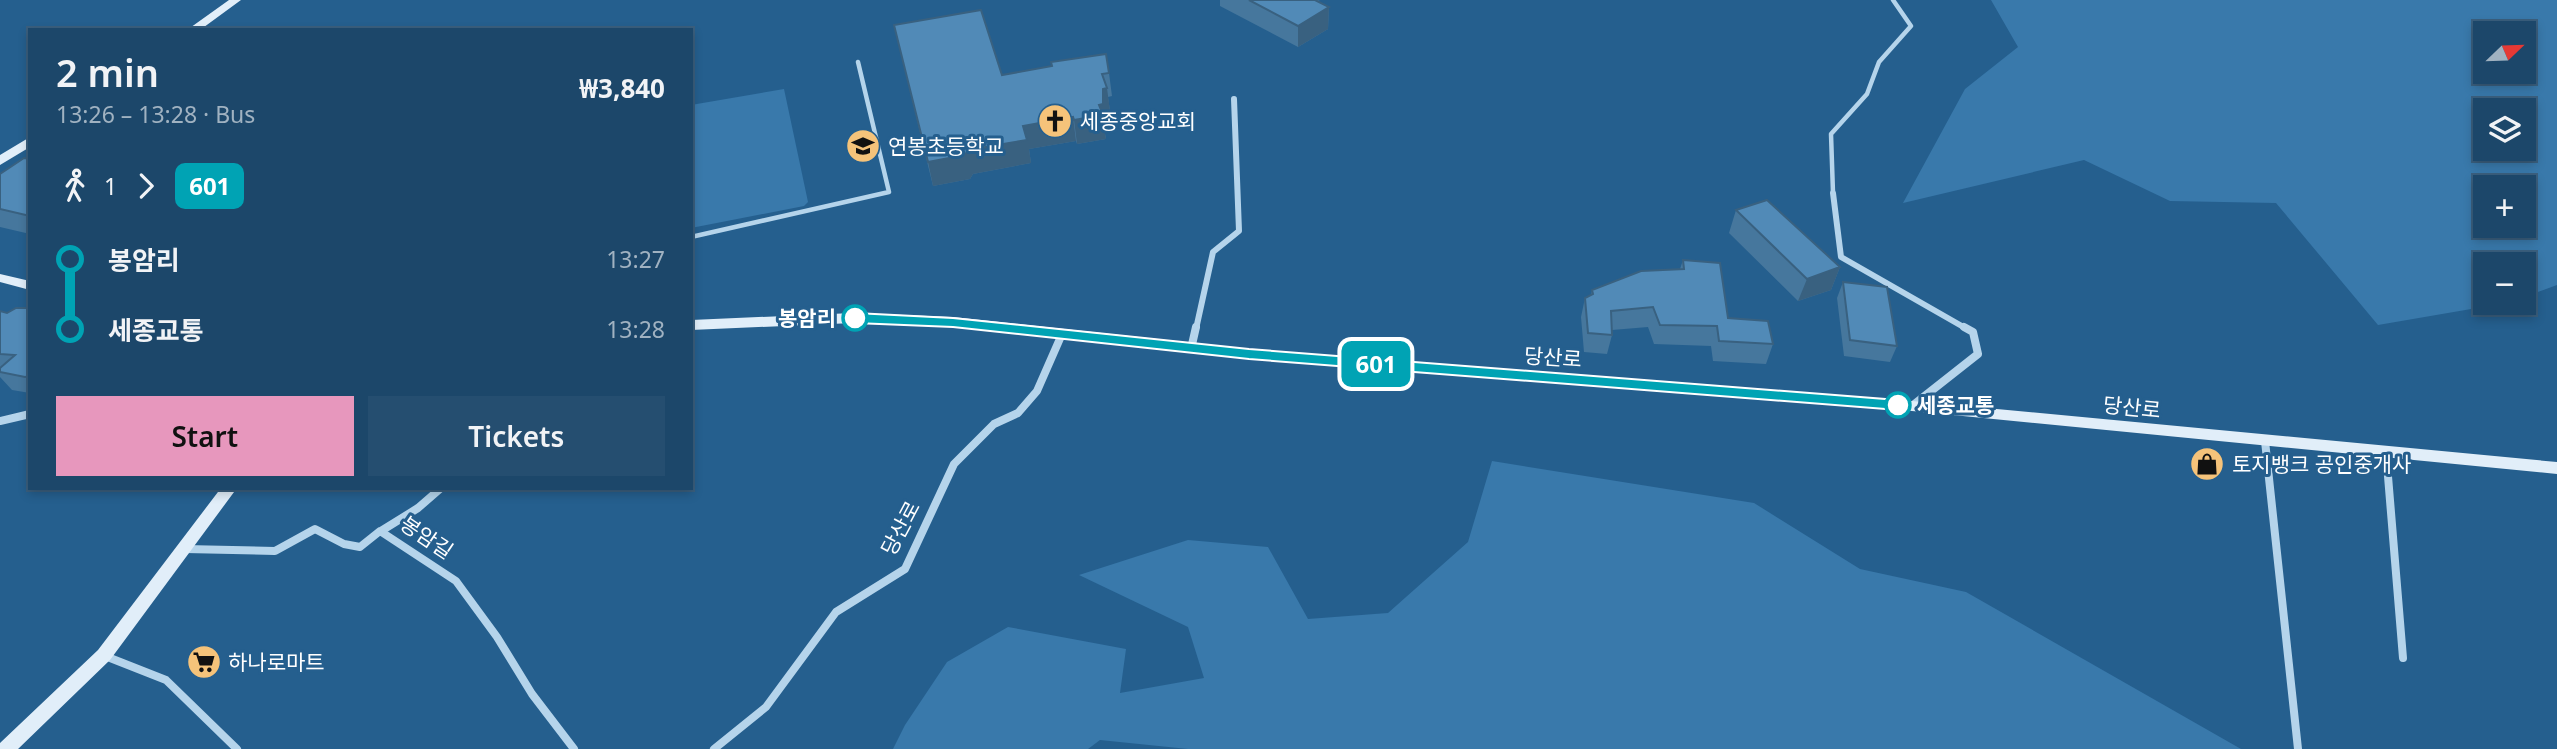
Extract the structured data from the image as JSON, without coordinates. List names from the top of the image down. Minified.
{"streets":{"main road":["당산로"],"street":["봉암길"]},"places":{"church":["세종중앙교회"],"school or university":["연봉초등학교"],"other":["봉암리","세종교통"],"shop":["토지뱅크 공인중개사"],"supermarket":["하나로마트"]},"lines":["bus line 601"],"north":"top right","page":{"on_map":"601","map_buttons":["+","−"],"heading":["2 min","13:26 – 13:28 · Bus","₩3,840"],"legs":["1","601"],"list":[{"name":"봉암리","value":"13:27"},{"name":"세종교통","value":"13:28"}],"buttons":["Start","Tickets"]}}
